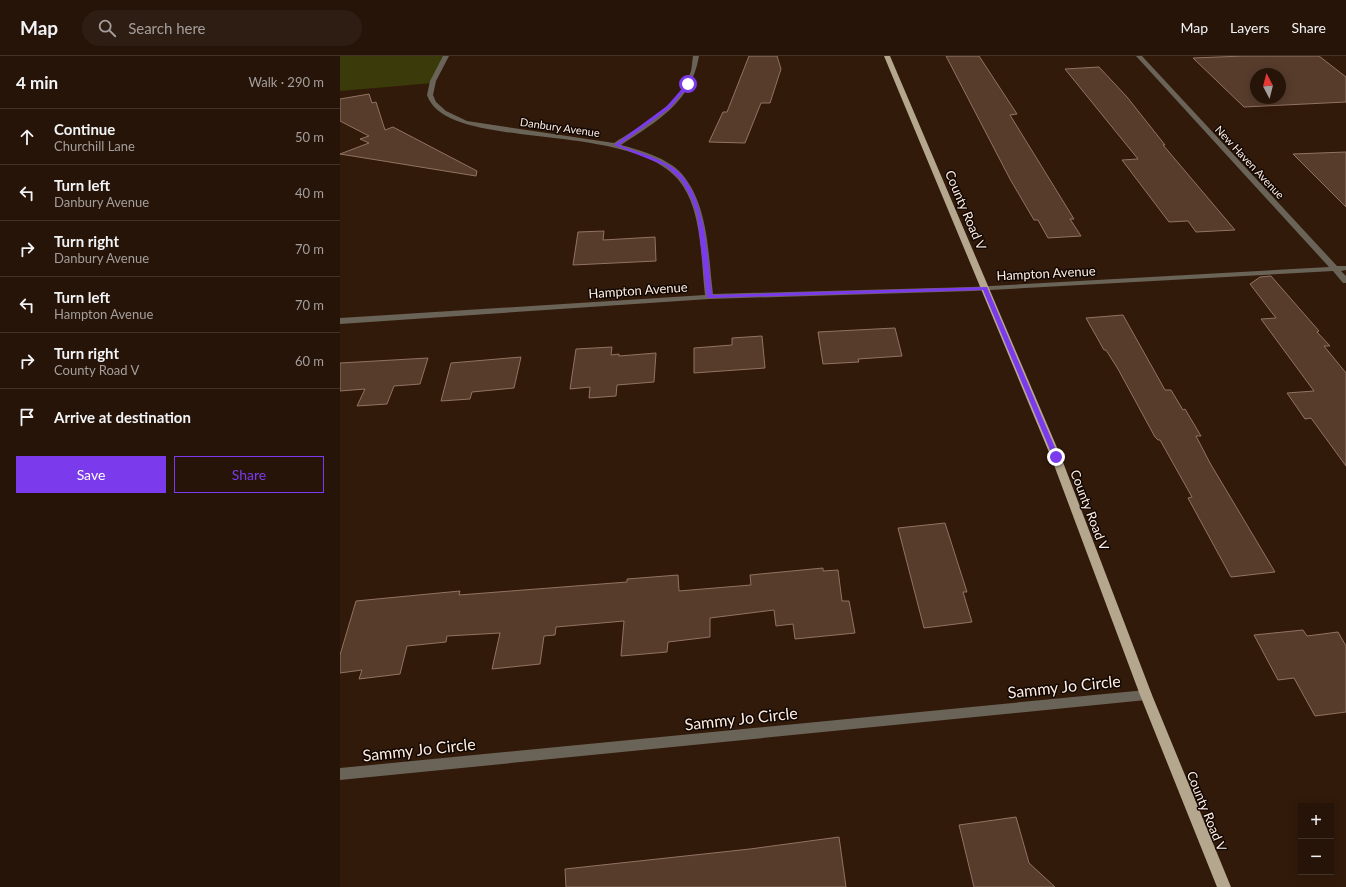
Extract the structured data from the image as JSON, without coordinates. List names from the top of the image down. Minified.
{"streets":{"main road":["County Road V"],"street":["Danbury Avenue","New Haven Avenue","Hampton Avenue","Sammy Jo Circle"]},"crossings":[["Danbury Avenue","Hampton Avenue"],["New Haven Avenue","Hampton Avenue"],["County Road V","Hampton Avenue"],["County Road V","Sammy Jo Circle"]],"north":"top","page":{"header":"Map","search":"Search here","nav":["Map","Layers","Share"],"heading":["4 min","Walk · 290 m"],"list":[["Continue","Churchill Lane","50 m"],["Turn left","Danbury Avenue","40 m"],["Turn right","Danbury Avenue","70 m"],["Turn left","Hampton Avenue","70 m"],["Turn right","County Road V","60 m"],"Arrive at destination"],"buttons":["Save","Share"],"map_buttons":["+","−"]}}
